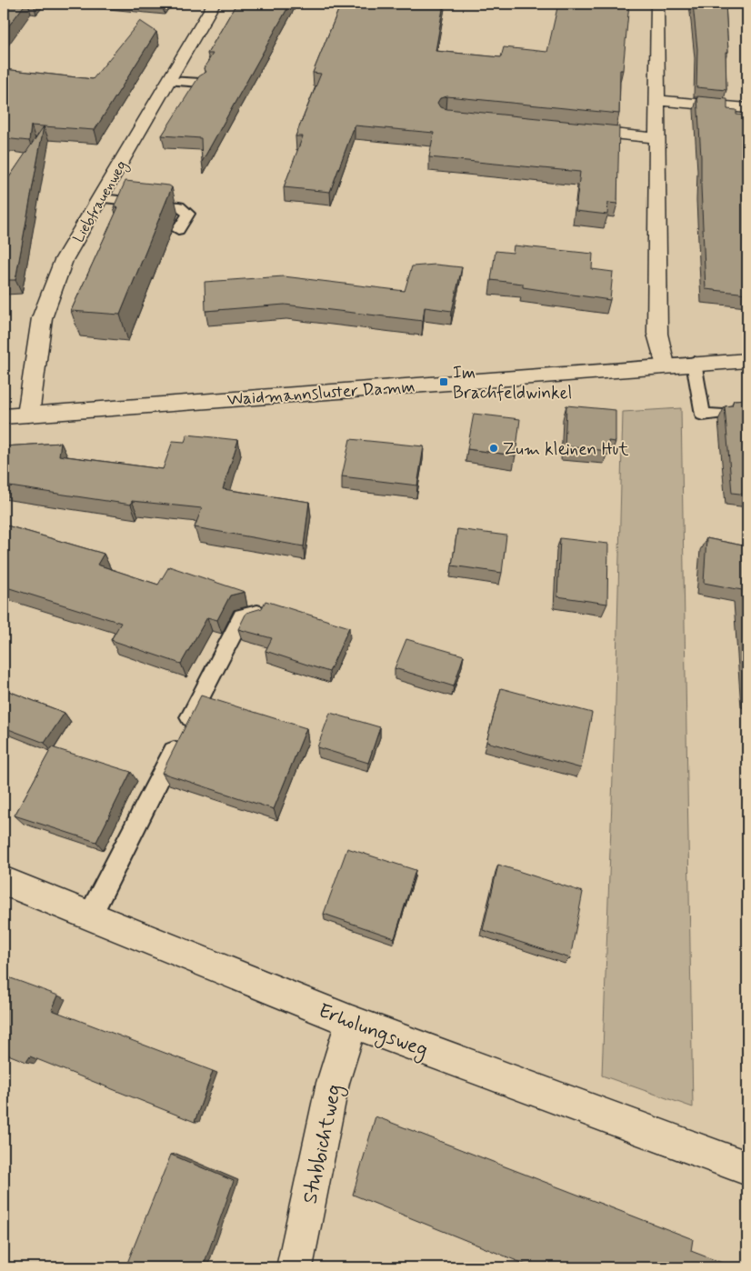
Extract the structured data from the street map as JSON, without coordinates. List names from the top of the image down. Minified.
{"streets":{"street":["Liebfrauenweg","Waidmannsluster Damm","Erholungsweg","Stubbichtweg"]},"crossings":[["Liebfrauenweg","Waidmannsluster Damm"],["Erholungsweg","Stubbichtweg"]],"places":{"transit":["Im Brachfeldwinkel"],"other":["Zum kleinen Hut"]}}
